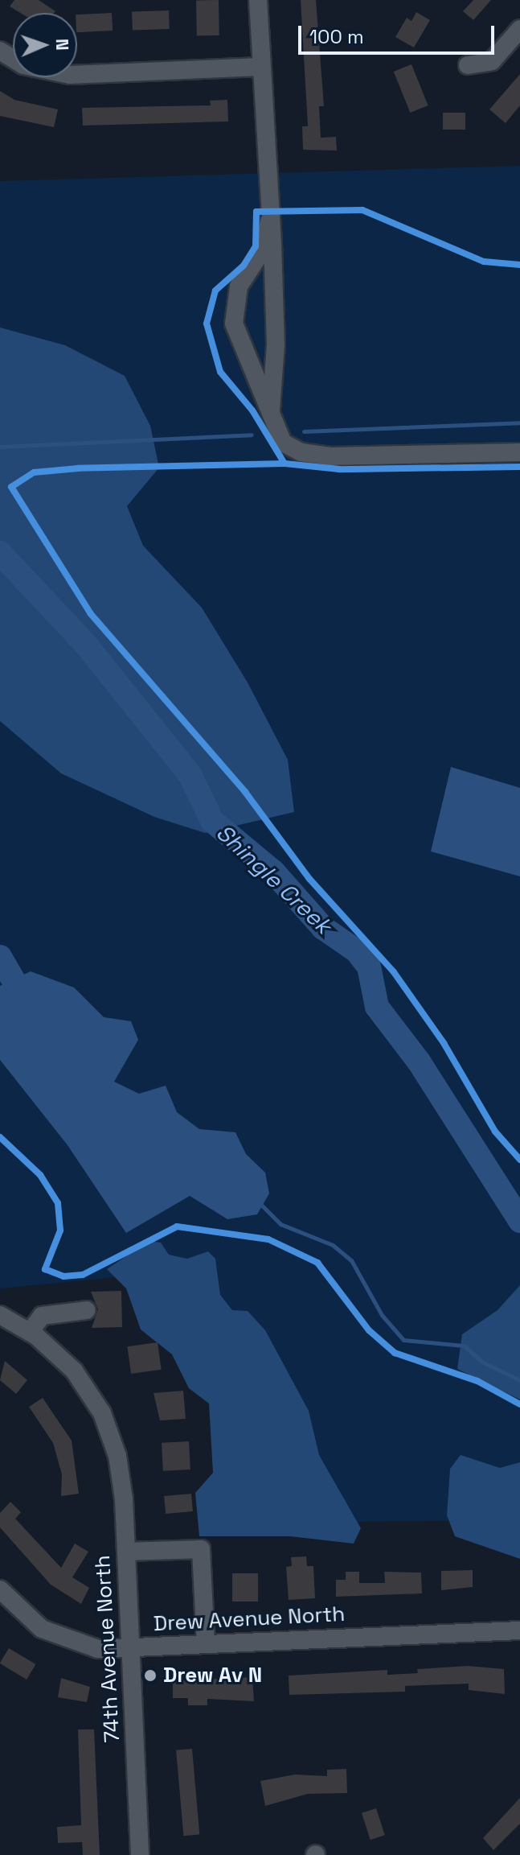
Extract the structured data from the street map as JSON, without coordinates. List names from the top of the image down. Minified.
{"streets":{"street":["Drew Avenue North","74th Avenue North"]},"crossings":[["Drew Avenue North","74th Avenue North"]],"water":["Shingle Creek"],"places":["Drew Av N"],"scale_bar":"100 m","north":"right"}
